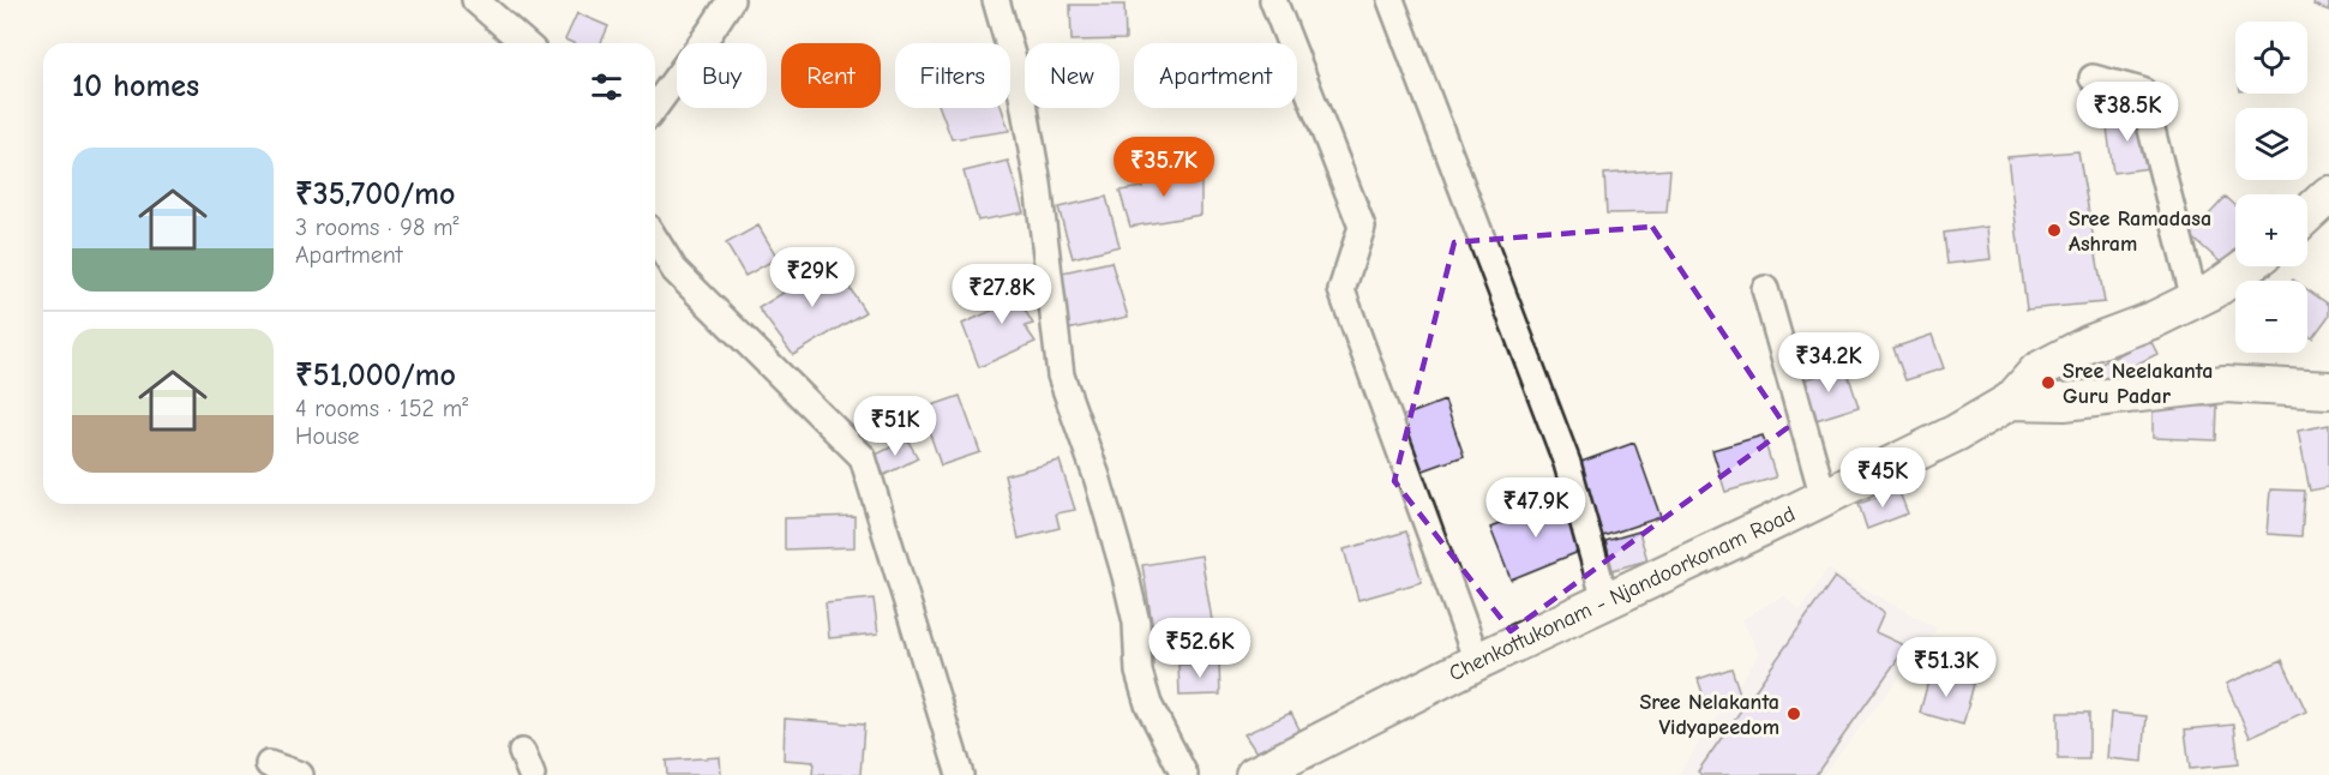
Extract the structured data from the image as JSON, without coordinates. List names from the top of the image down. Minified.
{"streets":{"main road":["Chenkottukonam - Njandoorkonam Road"]},"places":["Sree Ramadasa Ashram","Sree Neelakanta Guru Padar","Sree Nelakanta Vidyapeedom"],"page":{"map_buttons":["+","−"],"chip":["Buy","Rent","Filters","New","Apartment"],"heading":"10 homes","price":["₹38.5K","₹35.7K","₹29K","₹27.8K","₹34.2K","₹51K","₹45K","₹47.9K","₹52.6K","₹51.3K"],"list":[{"name":"₹35,700/mo","note":"3 rooms · 98 m² · Apartment"},{"name":"₹51,000/mo","note":"4 rooms · 152 m² · House"}]}}
